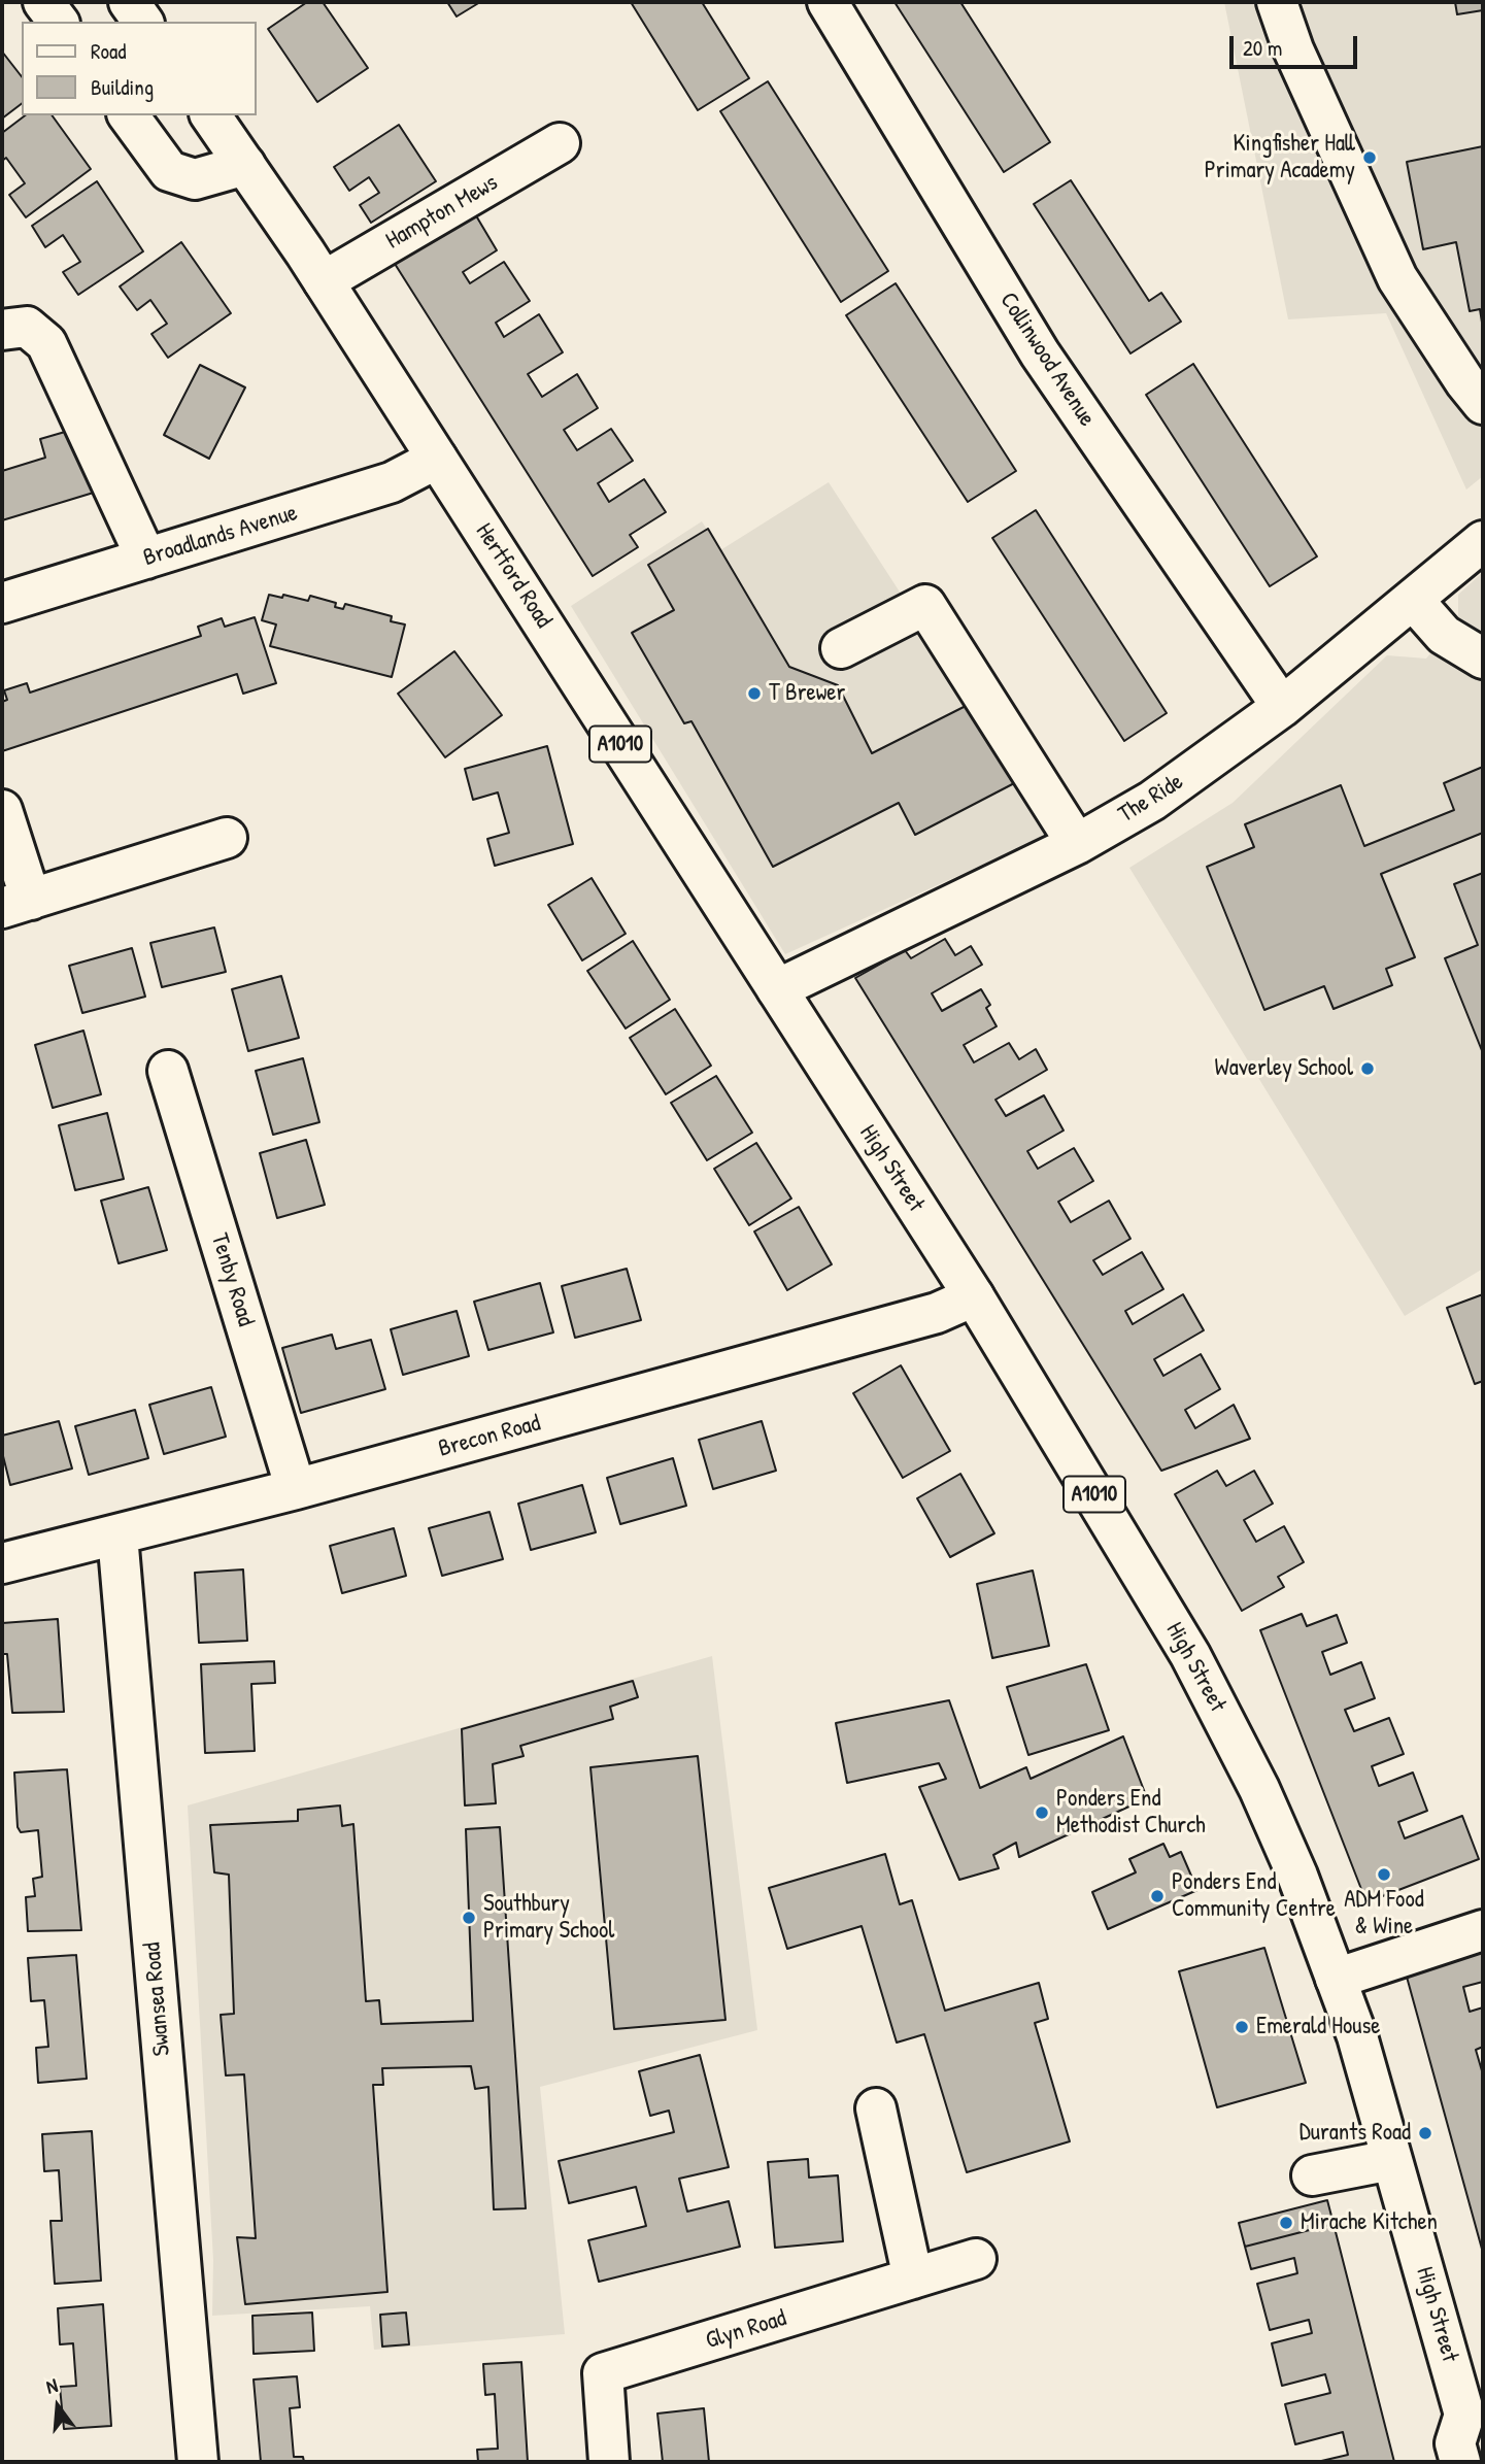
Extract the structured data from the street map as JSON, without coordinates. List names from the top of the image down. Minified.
{"streets":{"street":["Hampton Mews","Collinwood Avenue","Broadlands Avenue","Hertford Road","A1010","The Ride","High Street","Tenby Road","Brecon Road","Swansea Road","Glyn Road"]},"crossings":[["Hampton Mews","Hertford Road"],["Collinwood Avenue","The Ride"],["Broadlands Avenue","Hertford Road"],["Hertford Road","The Ride"],["Hertford Road","High Street"],["The Ride","High Street"],["High Street","Brecon Road"],["Tenby Road","Brecon Road"],["Brecon Road","Swansea Road"]],"places":["Kingfisher Hall Primary Academy","T Brewer","Waverley School","Ponders End Methodist Church","ADM Food & Wine","Ponders End Community Centre","Southbury Primary School","Emerald House","Durants Road","Mirache Kitchen"],"legend":["Road","Building"],"scale_bar":"20 m","north":"top"}
